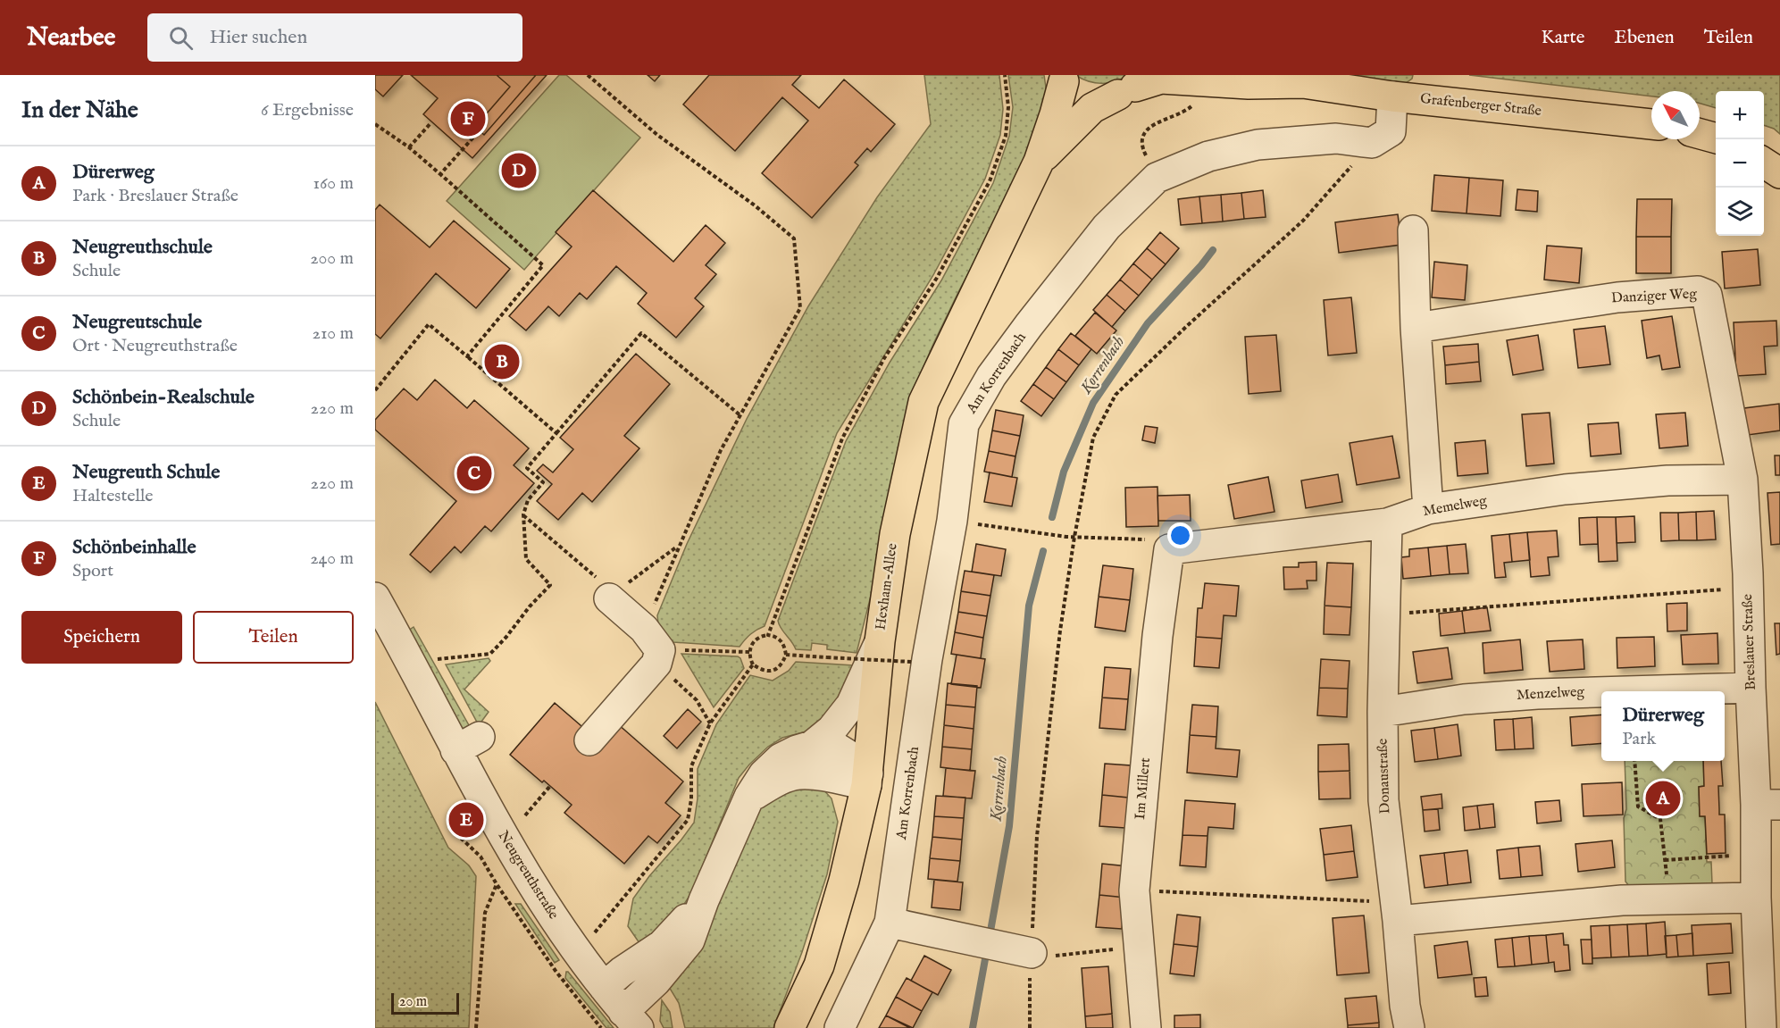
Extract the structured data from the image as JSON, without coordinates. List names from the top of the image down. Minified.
{"streets":{"main road":["Grafenberger Straße","Hexham-Allee"],"street":["Danziger Weg","Am Korrenbach","Memelweg","Breslauer Straße","Menzelweg","Donaustraße","Im Millert","Neugreuthstraße"]},"crossings":[["Grafenberger Straße","Hexham-Allee"],["Danziger Weg","Memelweg"],["Danziger Weg","Breslauer Straße"],["Memelweg","Breslauer Straße"],["Memelweg","Donaustraße"],["Memelweg","Im Millert"],["Breslauer Straße","Menzelweg"],["Menzelweg","Donaustraße"]],"water":["Korrenbach"],"scale_bar":"20 m","north":"top left","page":{"header":"Nearbee","search":"Hier suchen","nav":["Karte","Ebenen","Teilen"],"heading":["In der Nähe","6 Ergebnisse"],"map_buttons":["+","−"],"pins":["F","D","B","C","A","E"],"list":[{"mark":"A","name":"Dürerweg","note":"Park · Breslauer Straße","value":"160 m"},{"mark":"B","name":"Neugreuthschule","note":"Schule","value":"200 m"},{"mark":"C","name":"Neugreutschule","note":"Ort · Neugreuthstraße","value":"210 m"},{"mark":"D","name":"Schönbein-Realschule","note":"Schule","value":"220 m"},{"mark":"E","name":"Neugreuth Schule","note":"Haltestelle","value":"220 m"},{"mark":"F","name":"Schönbeinhalle","note":"Sport","value":"240 m"}],"buttons":["Speichern","Teilen"],"popup":["Dürerweg","Park"],"scale":"20 m"}}
